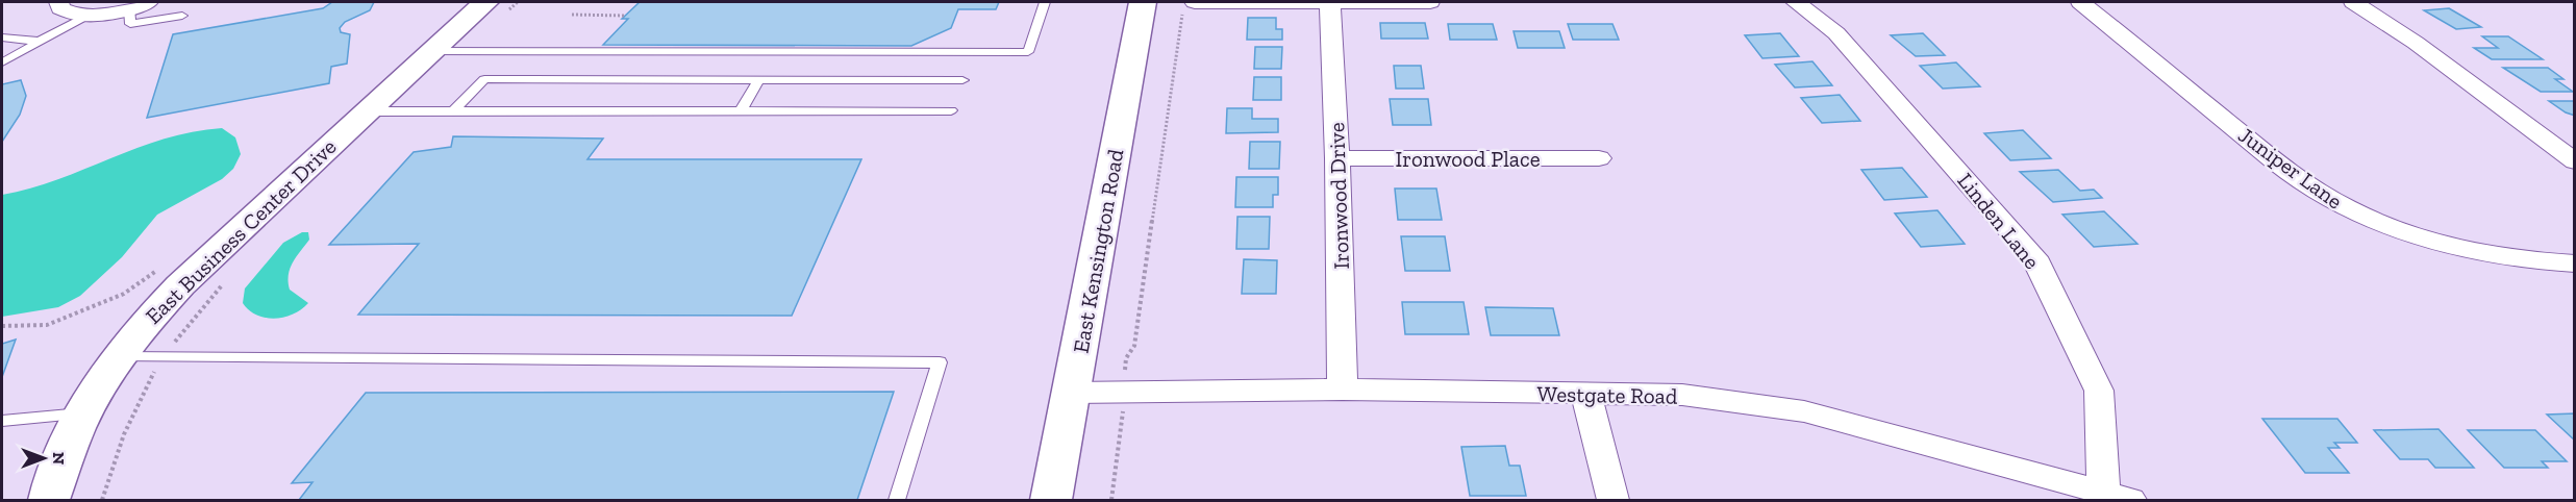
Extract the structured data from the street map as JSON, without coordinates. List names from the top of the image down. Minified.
{"streets":{"street":["Ironwood Place","Juniper Lane","Ironwood Drive","Linden Lane","East Business Center Drive","East Kensington Road","Westgate Road"]},"crossings":[["Ironwood Place","Ironwood Drive"],["Ironwood Drive","Westgate Road"],["Linden Lane","Westgate Road"],["East Kensington Road","Westgate Road"]],"north":"right"}
